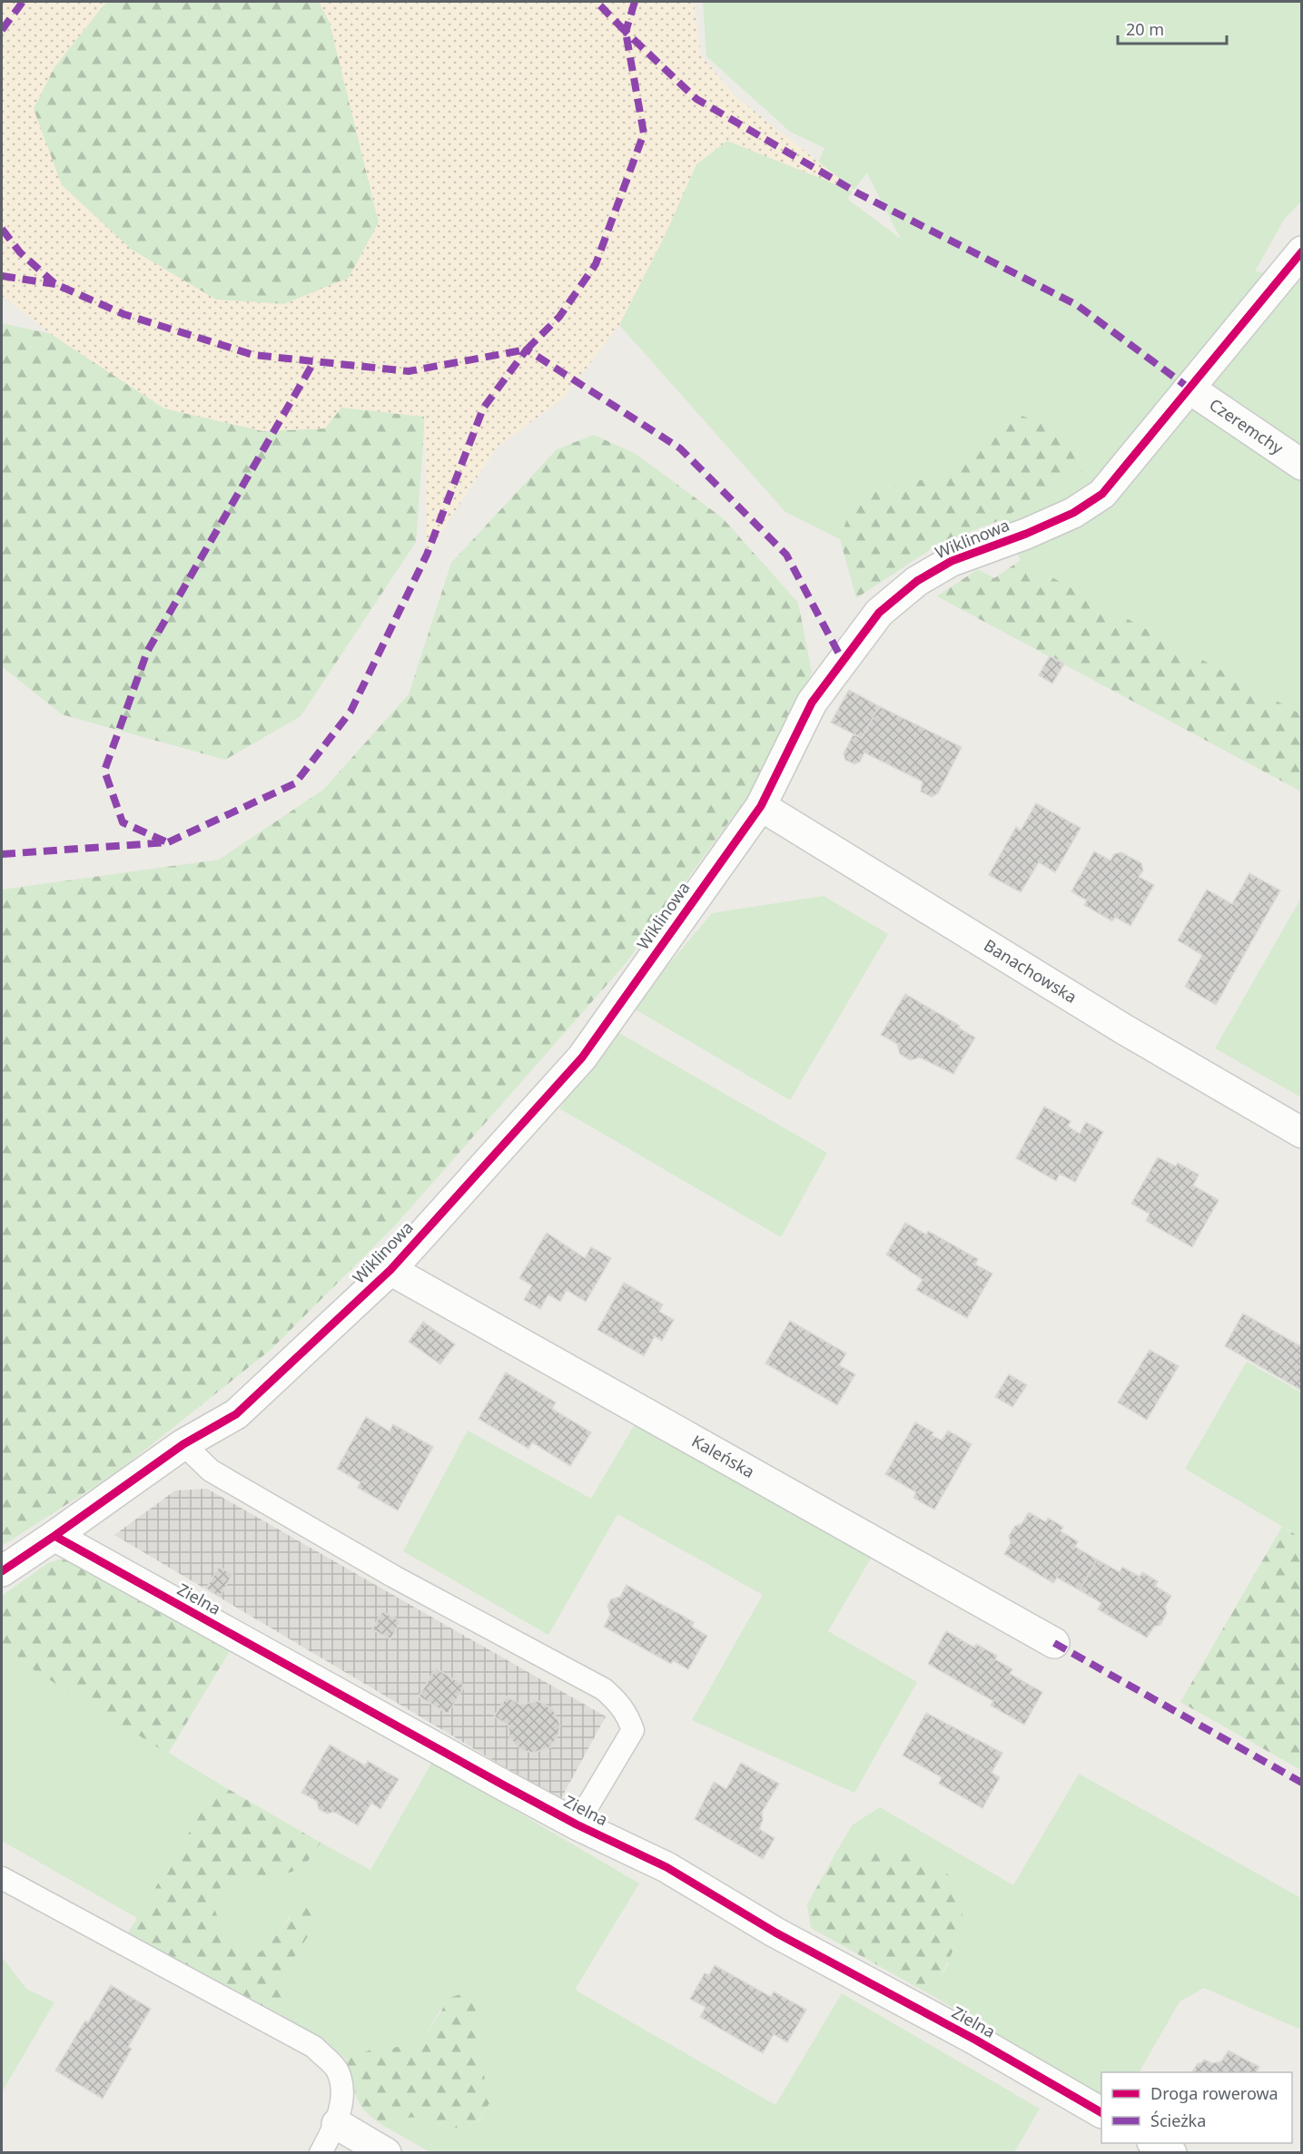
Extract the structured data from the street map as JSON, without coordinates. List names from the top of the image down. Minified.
{"streets":{"street":["Czeremchy","Wiklinowa","Banachowska","Kaleńska","Zielna"]},"crossings":[["Czeremchy","Wiklinowa"],["Wiklinowa","Banachowska"],["Wiklinowa","Kaleńska"],["Wiklinowa","Zielna"]],"legend":["Droga rowerowa","Ścieżka"],"scale_bar":"20 m"}
